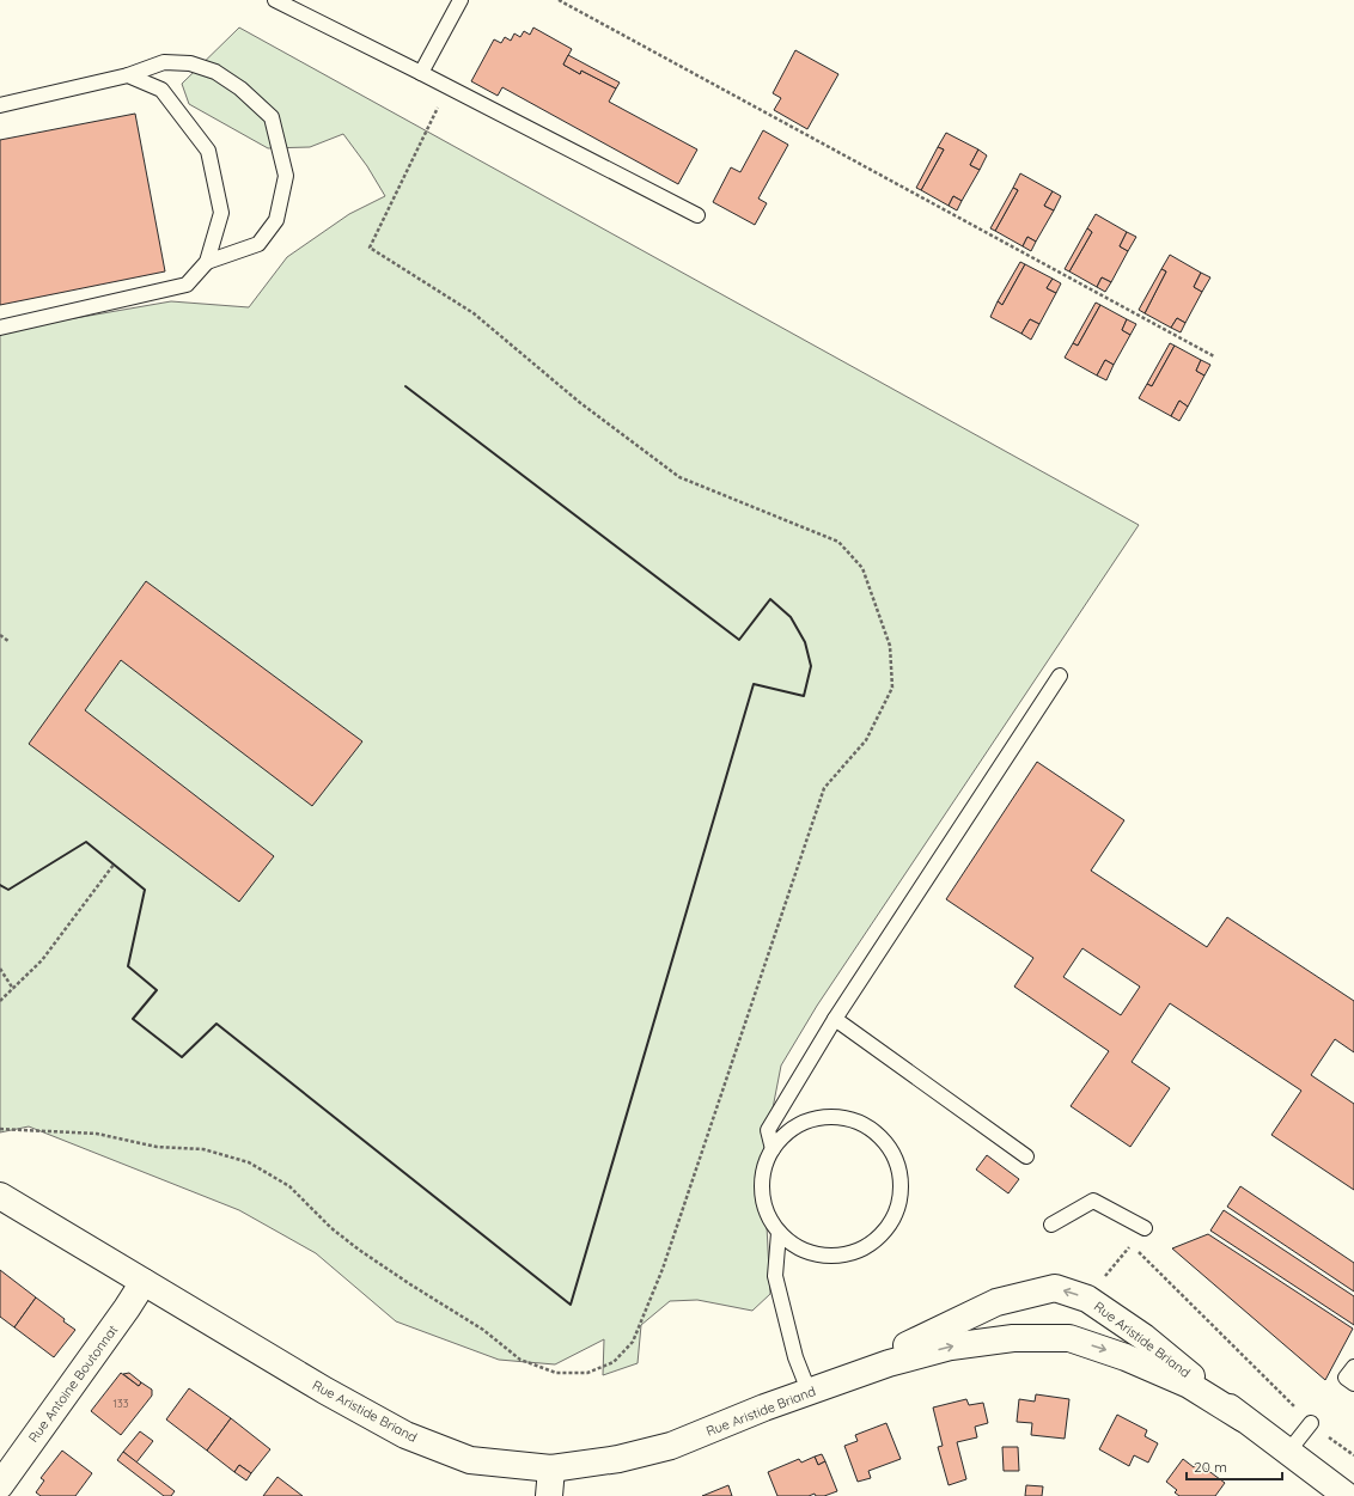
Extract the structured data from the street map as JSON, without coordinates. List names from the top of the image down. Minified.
{"streets":{"street":["Rue Aristide Briand","Rue Antoine Boutonnat"]},"crossings":[["Rue Aristide Briand","Rue Antoine Boutonnat"]],"house_numbers":["133"],"scale_bar":"20 m"}
